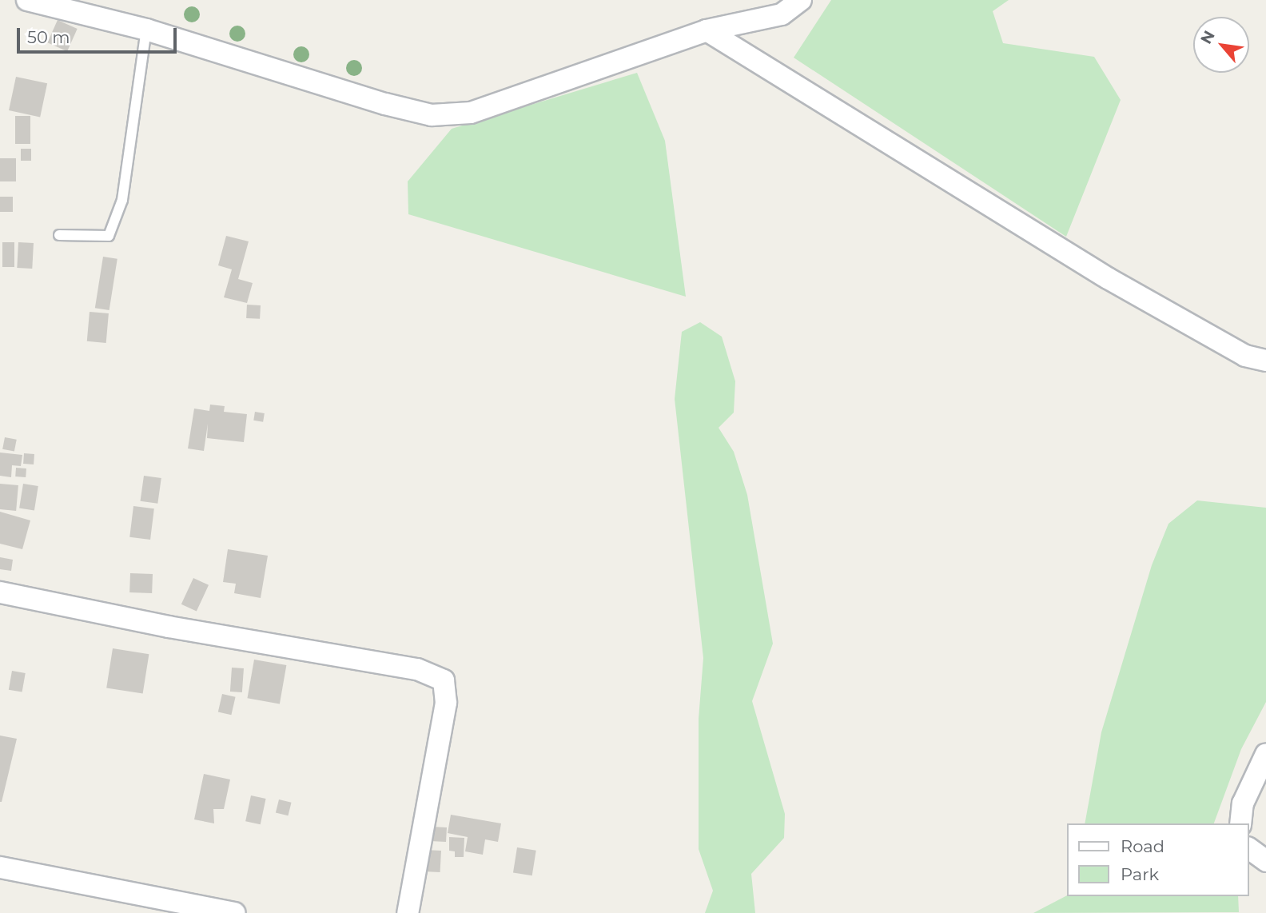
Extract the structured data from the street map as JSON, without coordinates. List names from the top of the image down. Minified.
{"legend":["Road","Park"],"scale_bar":"50 m","north":"top left"}
